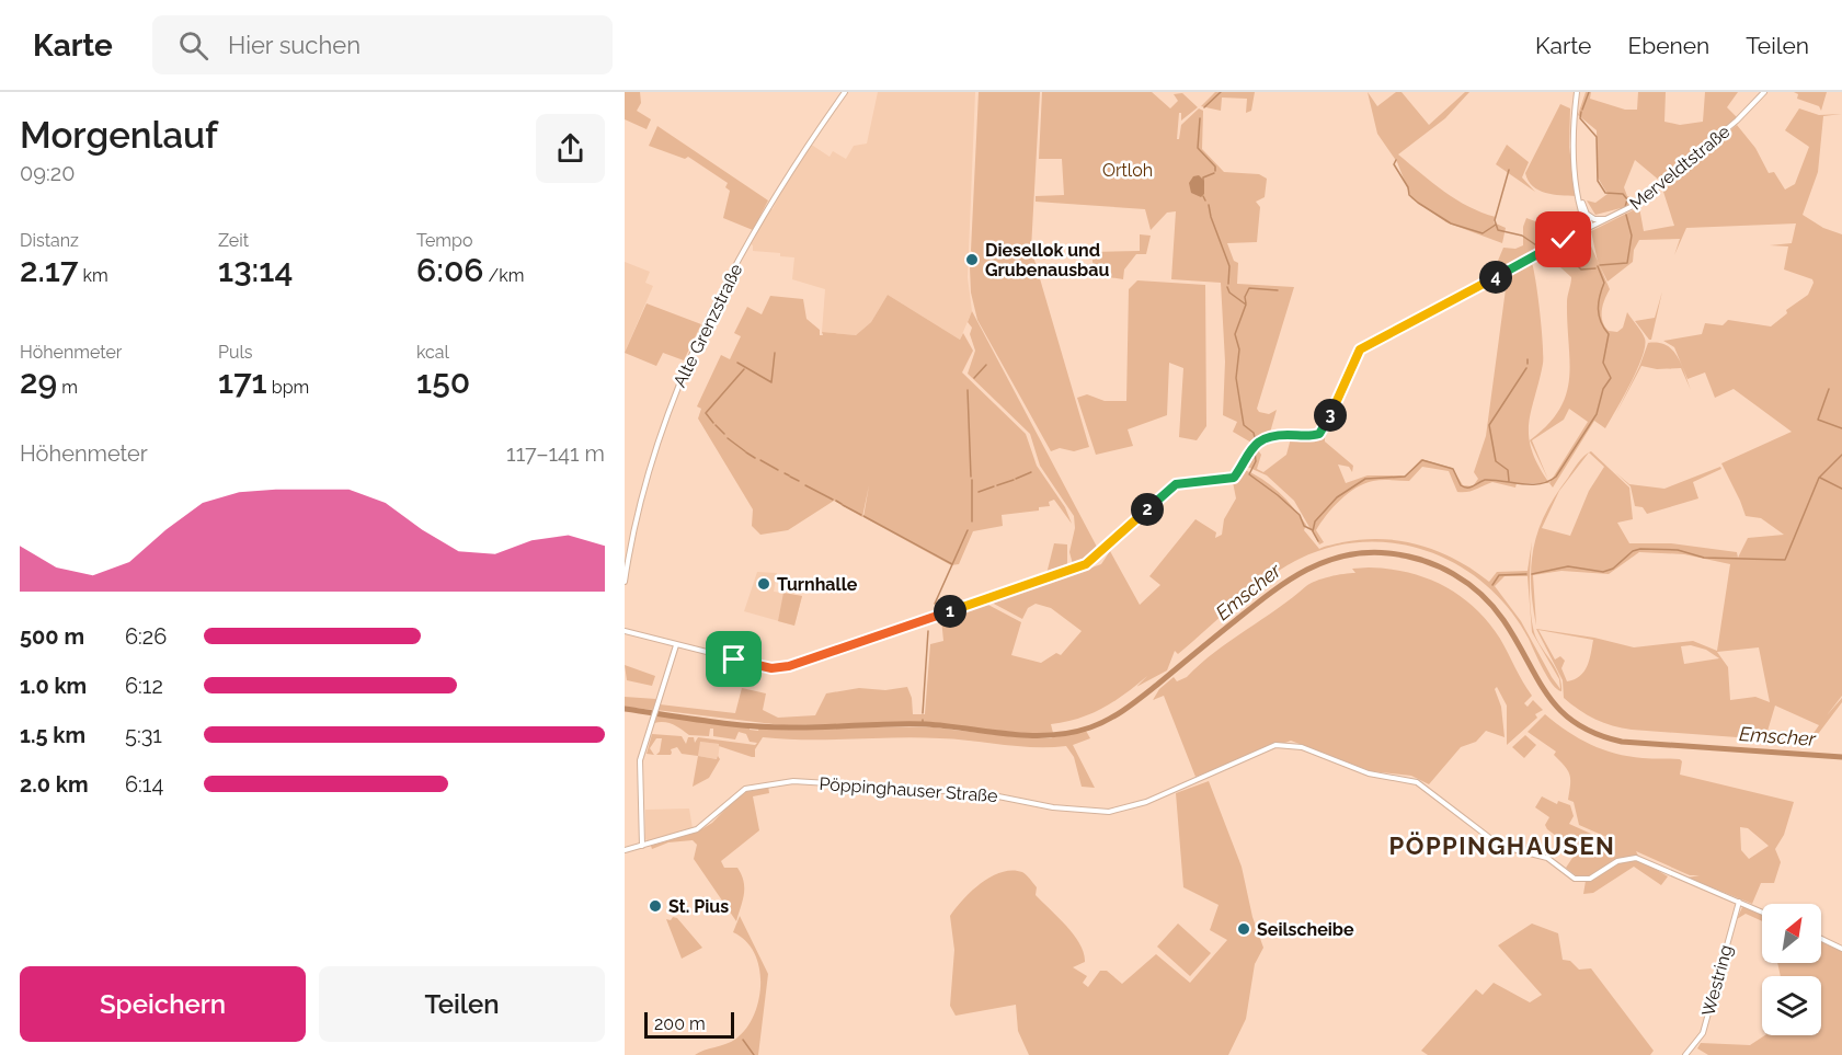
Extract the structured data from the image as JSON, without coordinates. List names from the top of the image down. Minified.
{"streets":{"main road":["Merveldtstraße","Alte Grenzstraße","Pöppinghauser Straße","Westring"]},"crossings":[["Pöppinghauser Straße","Westring"]],"districts":["PÖPPINGHAUSEN"],"water":["Emscher"],"parks":["Ortloh"],"places":["Diesellok und Grubenausbau","Turnhalle","St. Pius","Seilscheibe"],"scale_bar":"200 m","north":"top right","page":{"header":"Karte","search":"Hier suchen","nav":["Karte","Ebenen","Teilen"],"heading":["Morgenlauf","09:20"],"stats":[["Distanz","2.17 km"],["Zeit","13:14"],["Tempo","6:06 /km"],["Höhenmeter","29 m"],["Puls","171 bpm"],["kcal","150"]],"pins":["4","3","2","1"],"chart":["Höhenmeter","117–141 m"],"list":[{"name":"500 m","note":"6:26"},{"name":"1.0 km","note":"6:12"},{"name":"1.5 km","note":"5:31"},{"name":"2.0 km","note":"6:14"}],"buttons":["Speichern","Teilen"],"scale":"200 m"}}
